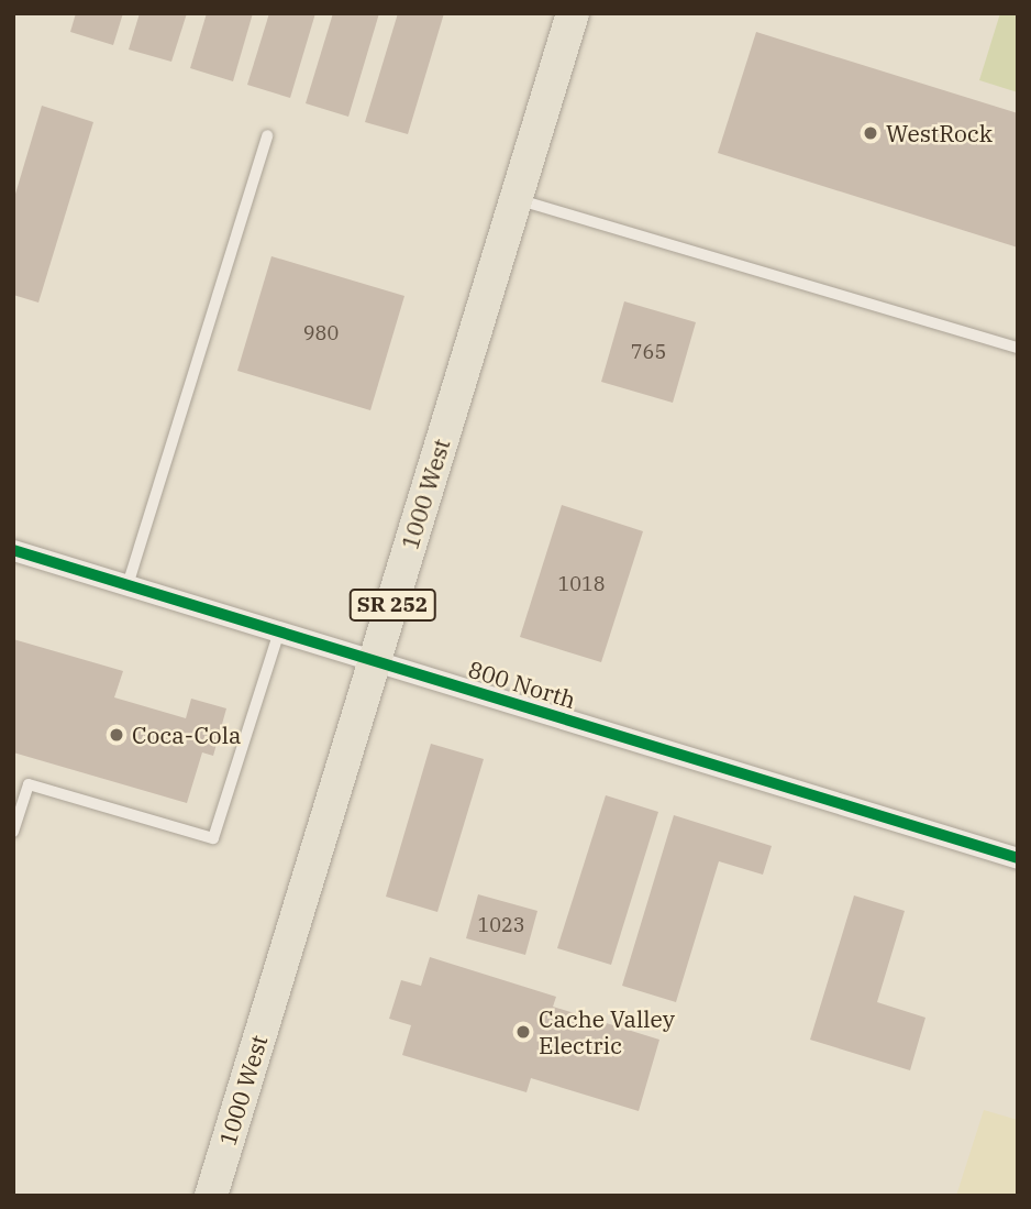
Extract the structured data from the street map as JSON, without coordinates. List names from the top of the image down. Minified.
{"streets":{"main road":["1000 West","SR 252"],"street":["800 North"]},"crossings":[["1000 West","800 North"]],"places":["WestRock","Coca-Cola","Cache Valley Electric"],"house_numbers":["980","765","1018","1023"]}
